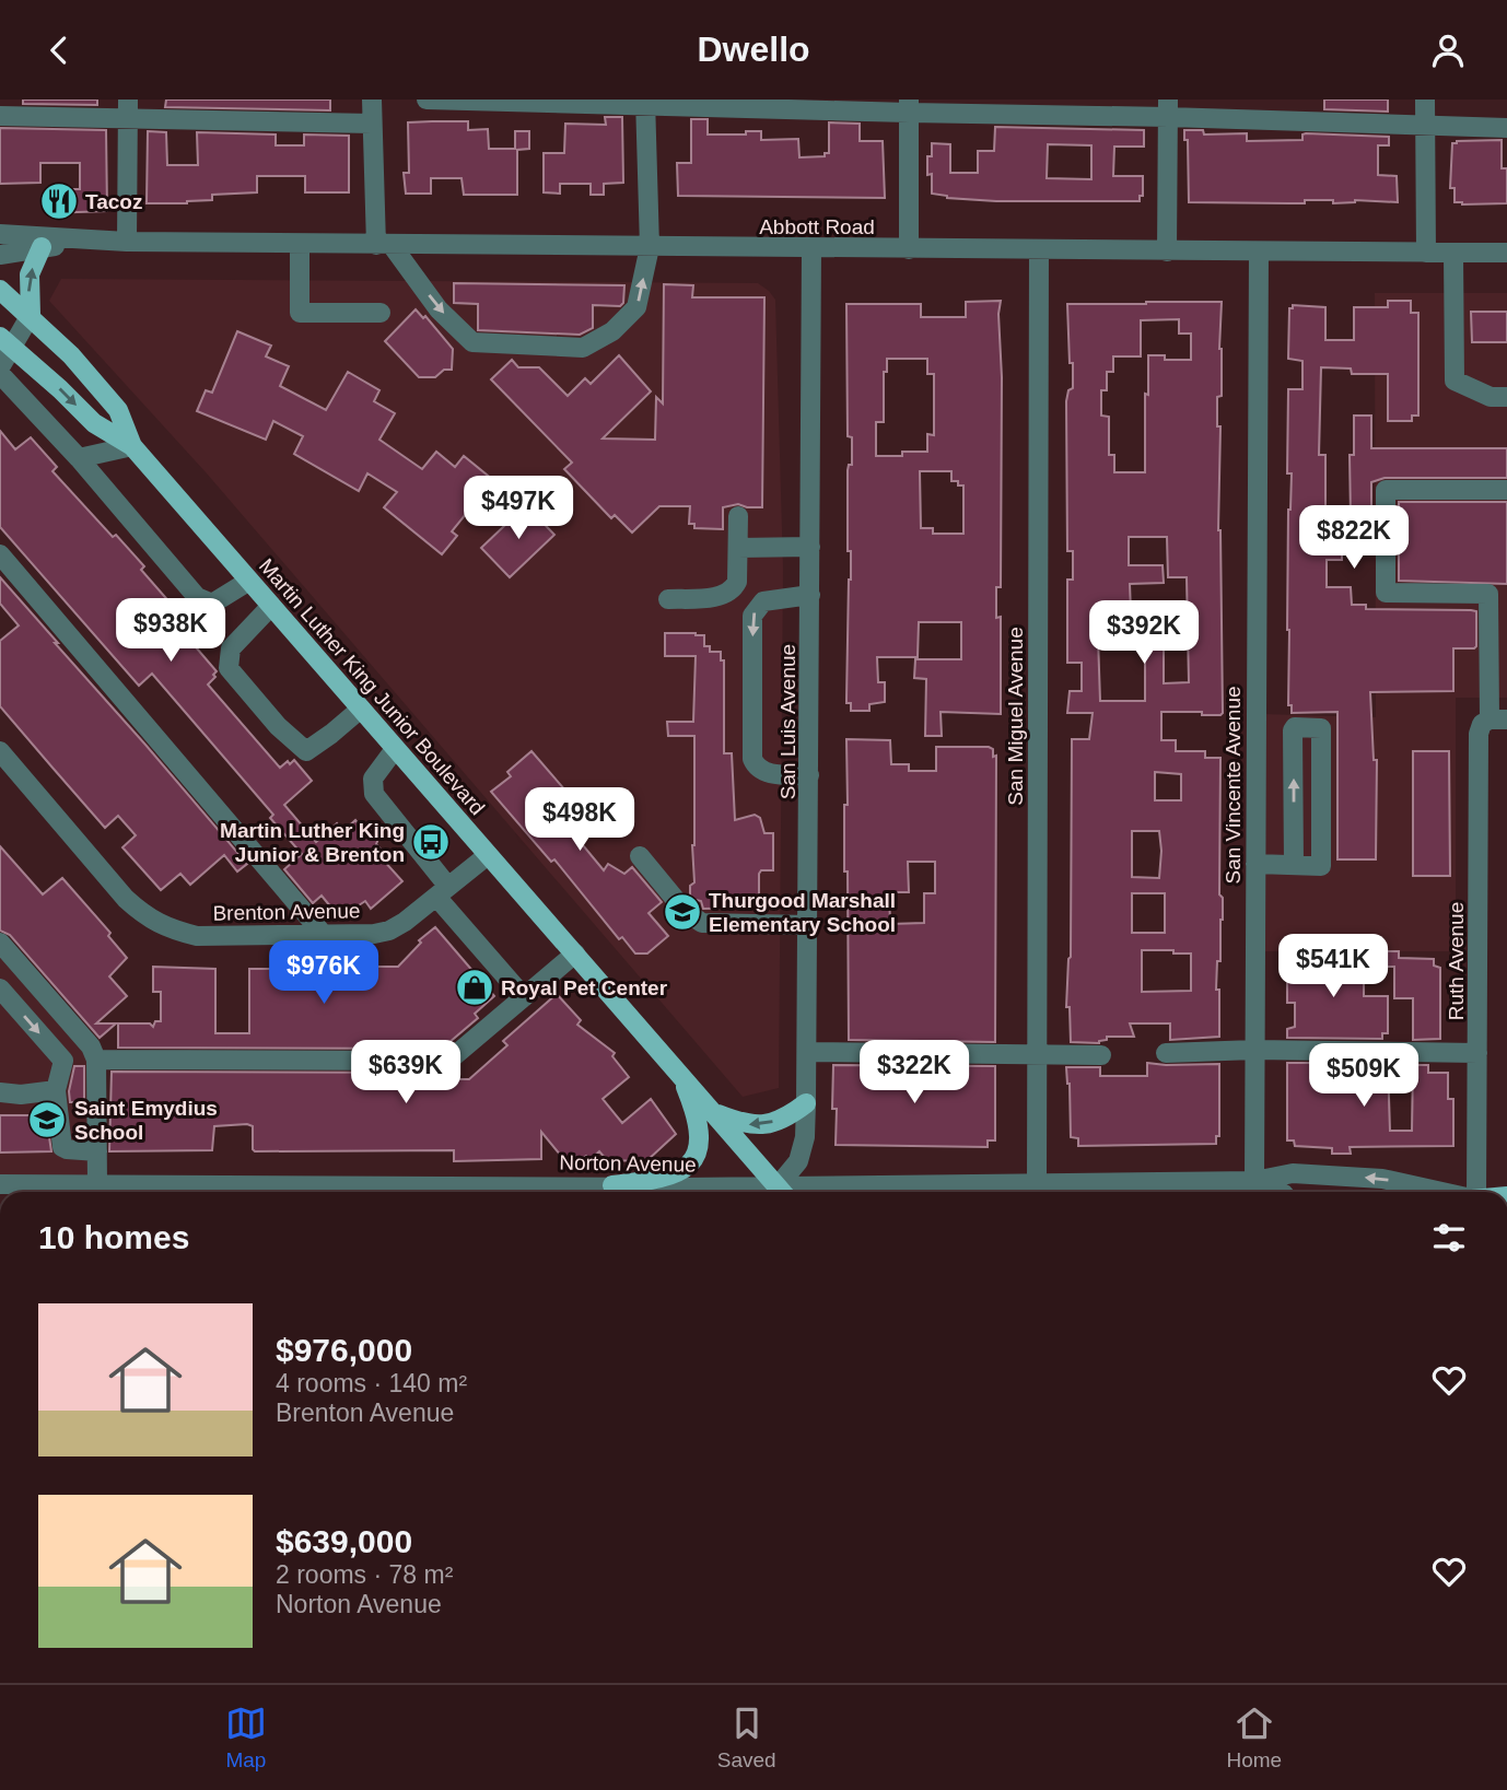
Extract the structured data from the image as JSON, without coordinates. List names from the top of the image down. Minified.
{"streets":{"main road":["Martin Luther King Junior Boulevard"],"street":["Abbott Road","San Miguel Avenue","San Luis Avenue","San Vincente Avenue","Brenton Avenue","Ruth Avenue","Norton Avenue"]},"crossings":[["Abbott Road","San Miguel Avenue"],["Abbott Road","San Luis Avenue"],["Abbott Road","San Vincente Avenue"],["Martin Luther King Junior Boulevard","Brenton Avenue"],["San Miguel Avenue","Norton Avenue"],["San Vincente Avenue","Norton Avenue"]],"places":{"restaurant":["Tacoz"],"bus stop":["Martin Luther King Junior & Brenton"],"school or university":["Thurgood Marshall Elementary School","Saint Emydius School"],"shop":["Royal Pet Center"]},"page":{"header":"Dwello","price":["$497K","$822K","$938K","$392K","$498K","$541K","$976K","$639K","$322K","$509K"],"heading":"10 homes","list":[{"name":"$976,000","note":"4 rooms · 140 m² · Brenton Avenue"},{"name":"$639,000","note":"2 rooms · 78 m² · Norton Avenue"}],"tabs":["Map","Saved","Home"]}}
